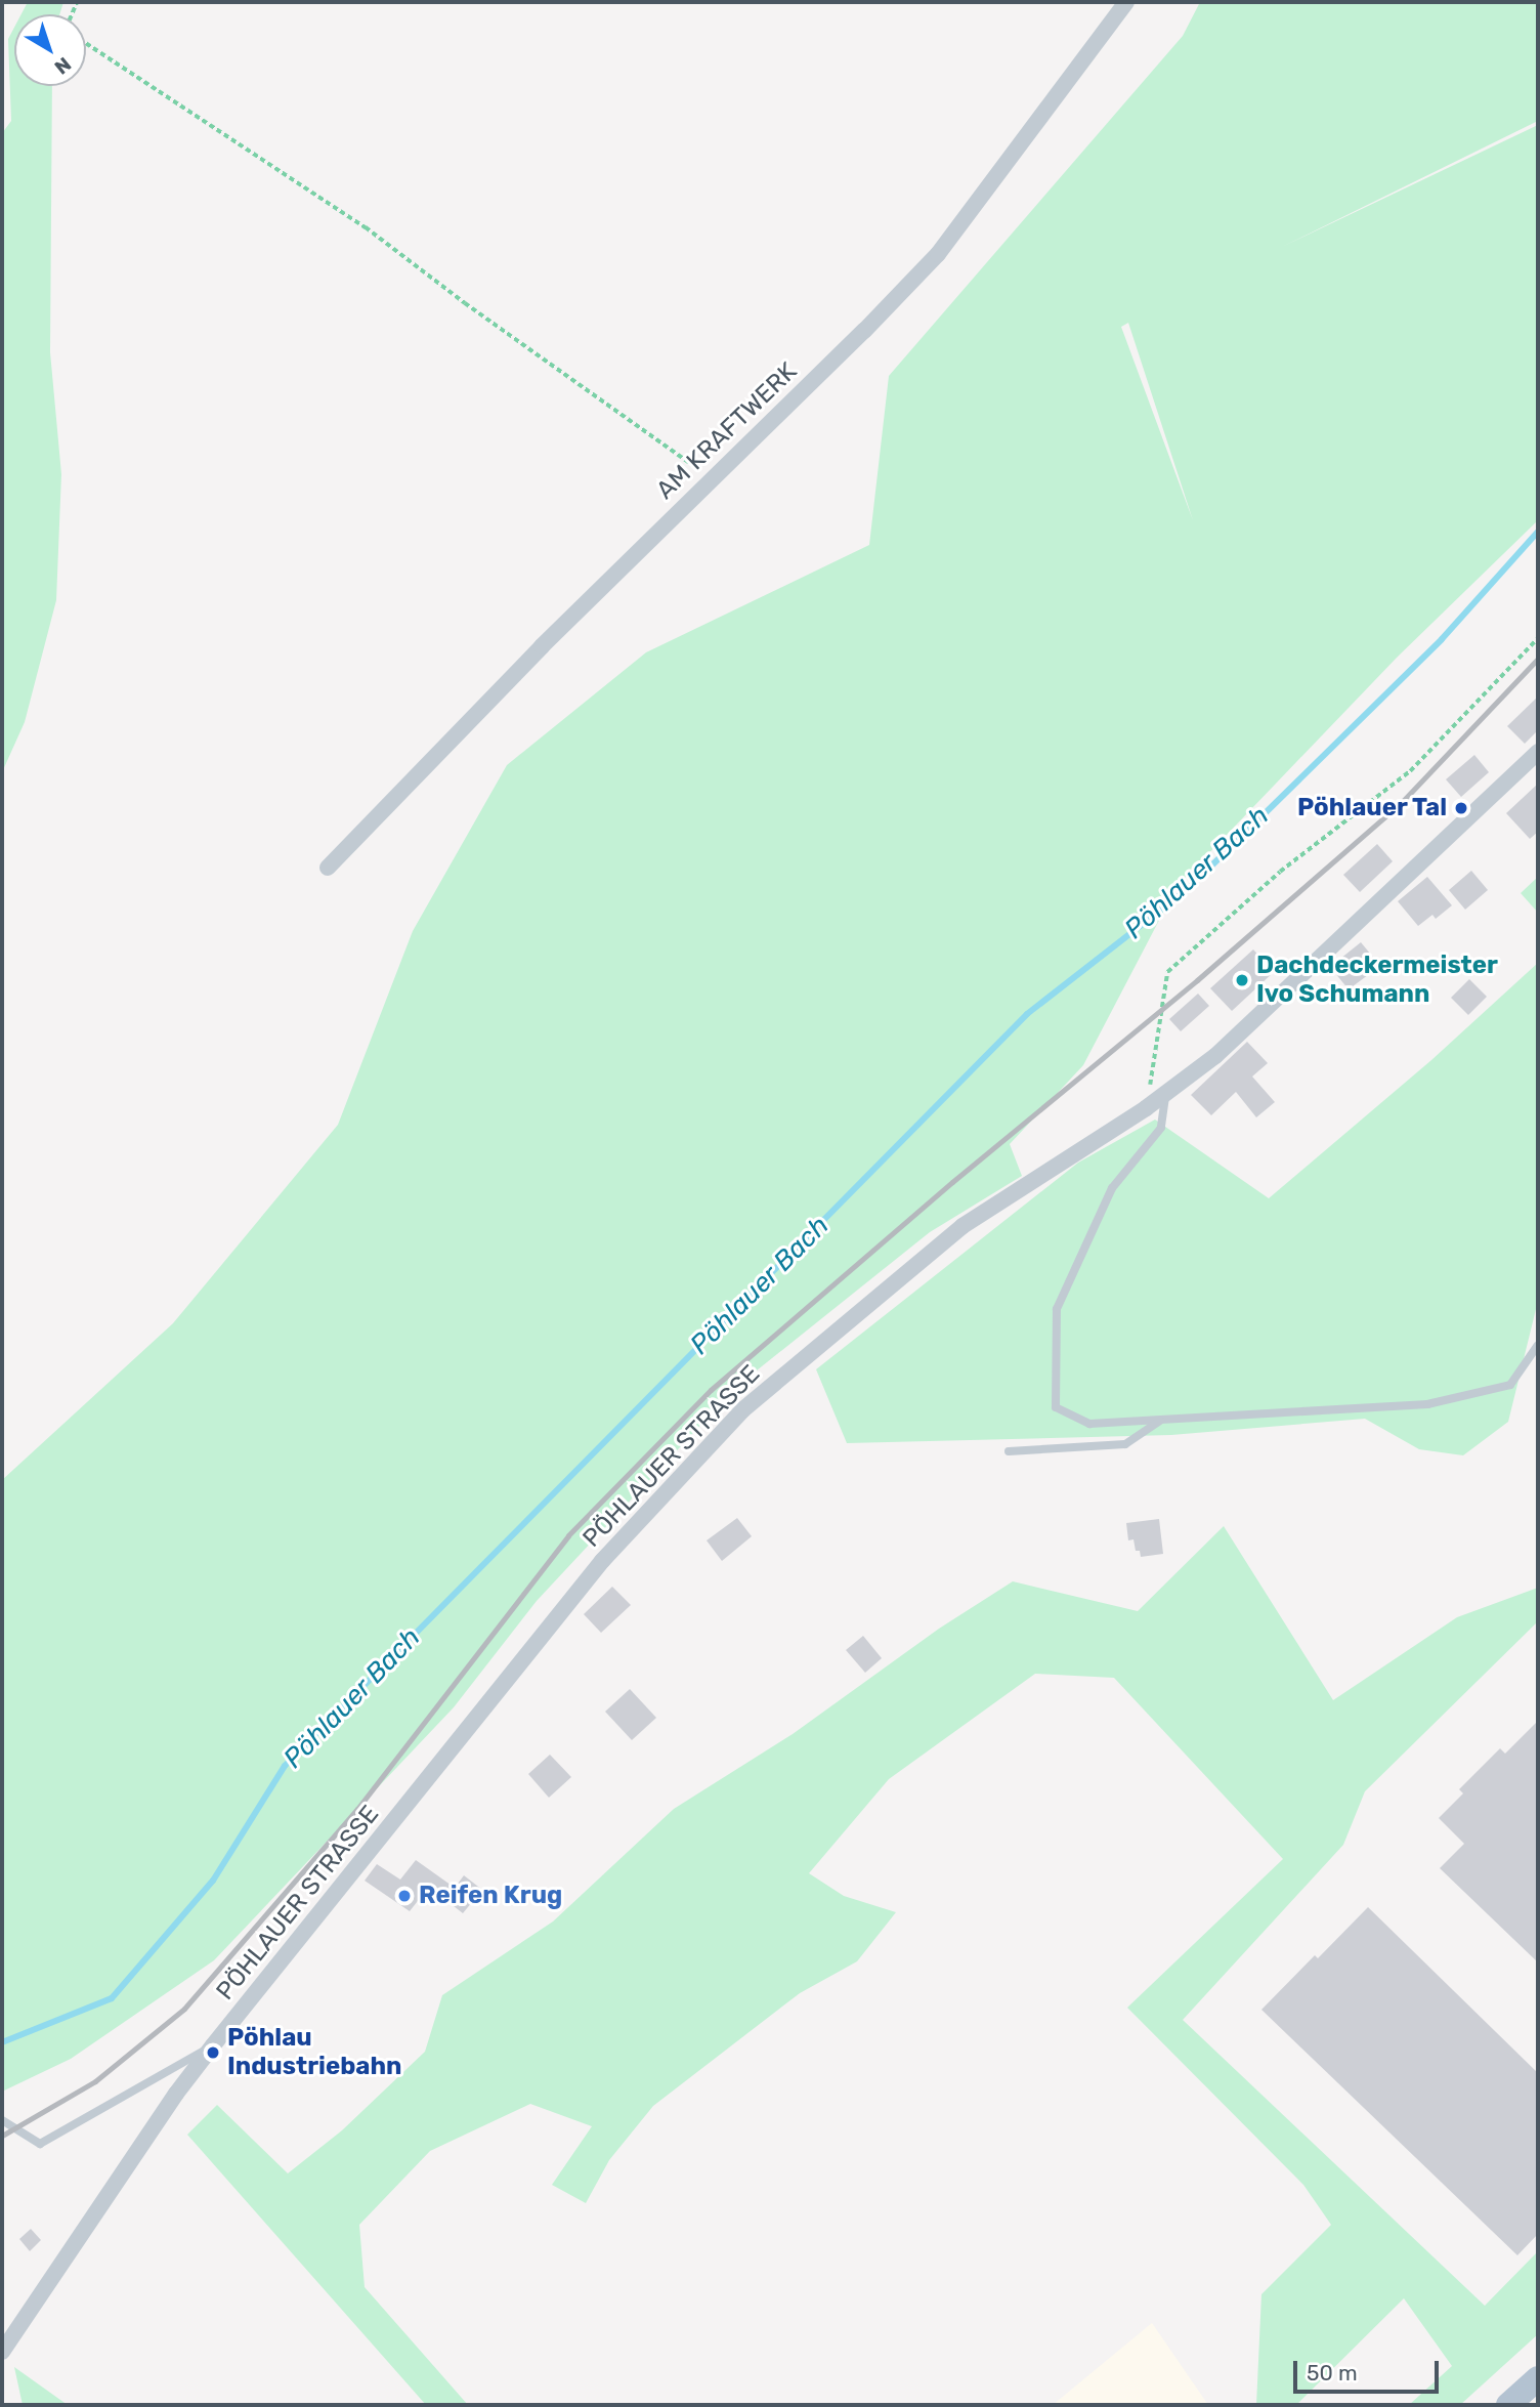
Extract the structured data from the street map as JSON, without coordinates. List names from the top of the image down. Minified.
{"streets":{"street":["AM KRAFTWERK","PÖHLAUER STRASSE"]},"water":["Pöhlauer Bach"],"places":["Pöhlauer Tal","Dachdeckermeister Ivo Schumann","Reifen Krug","Pöhlau Industriebahn"],"scale_bar":"50 m","north":"bottom right"}
